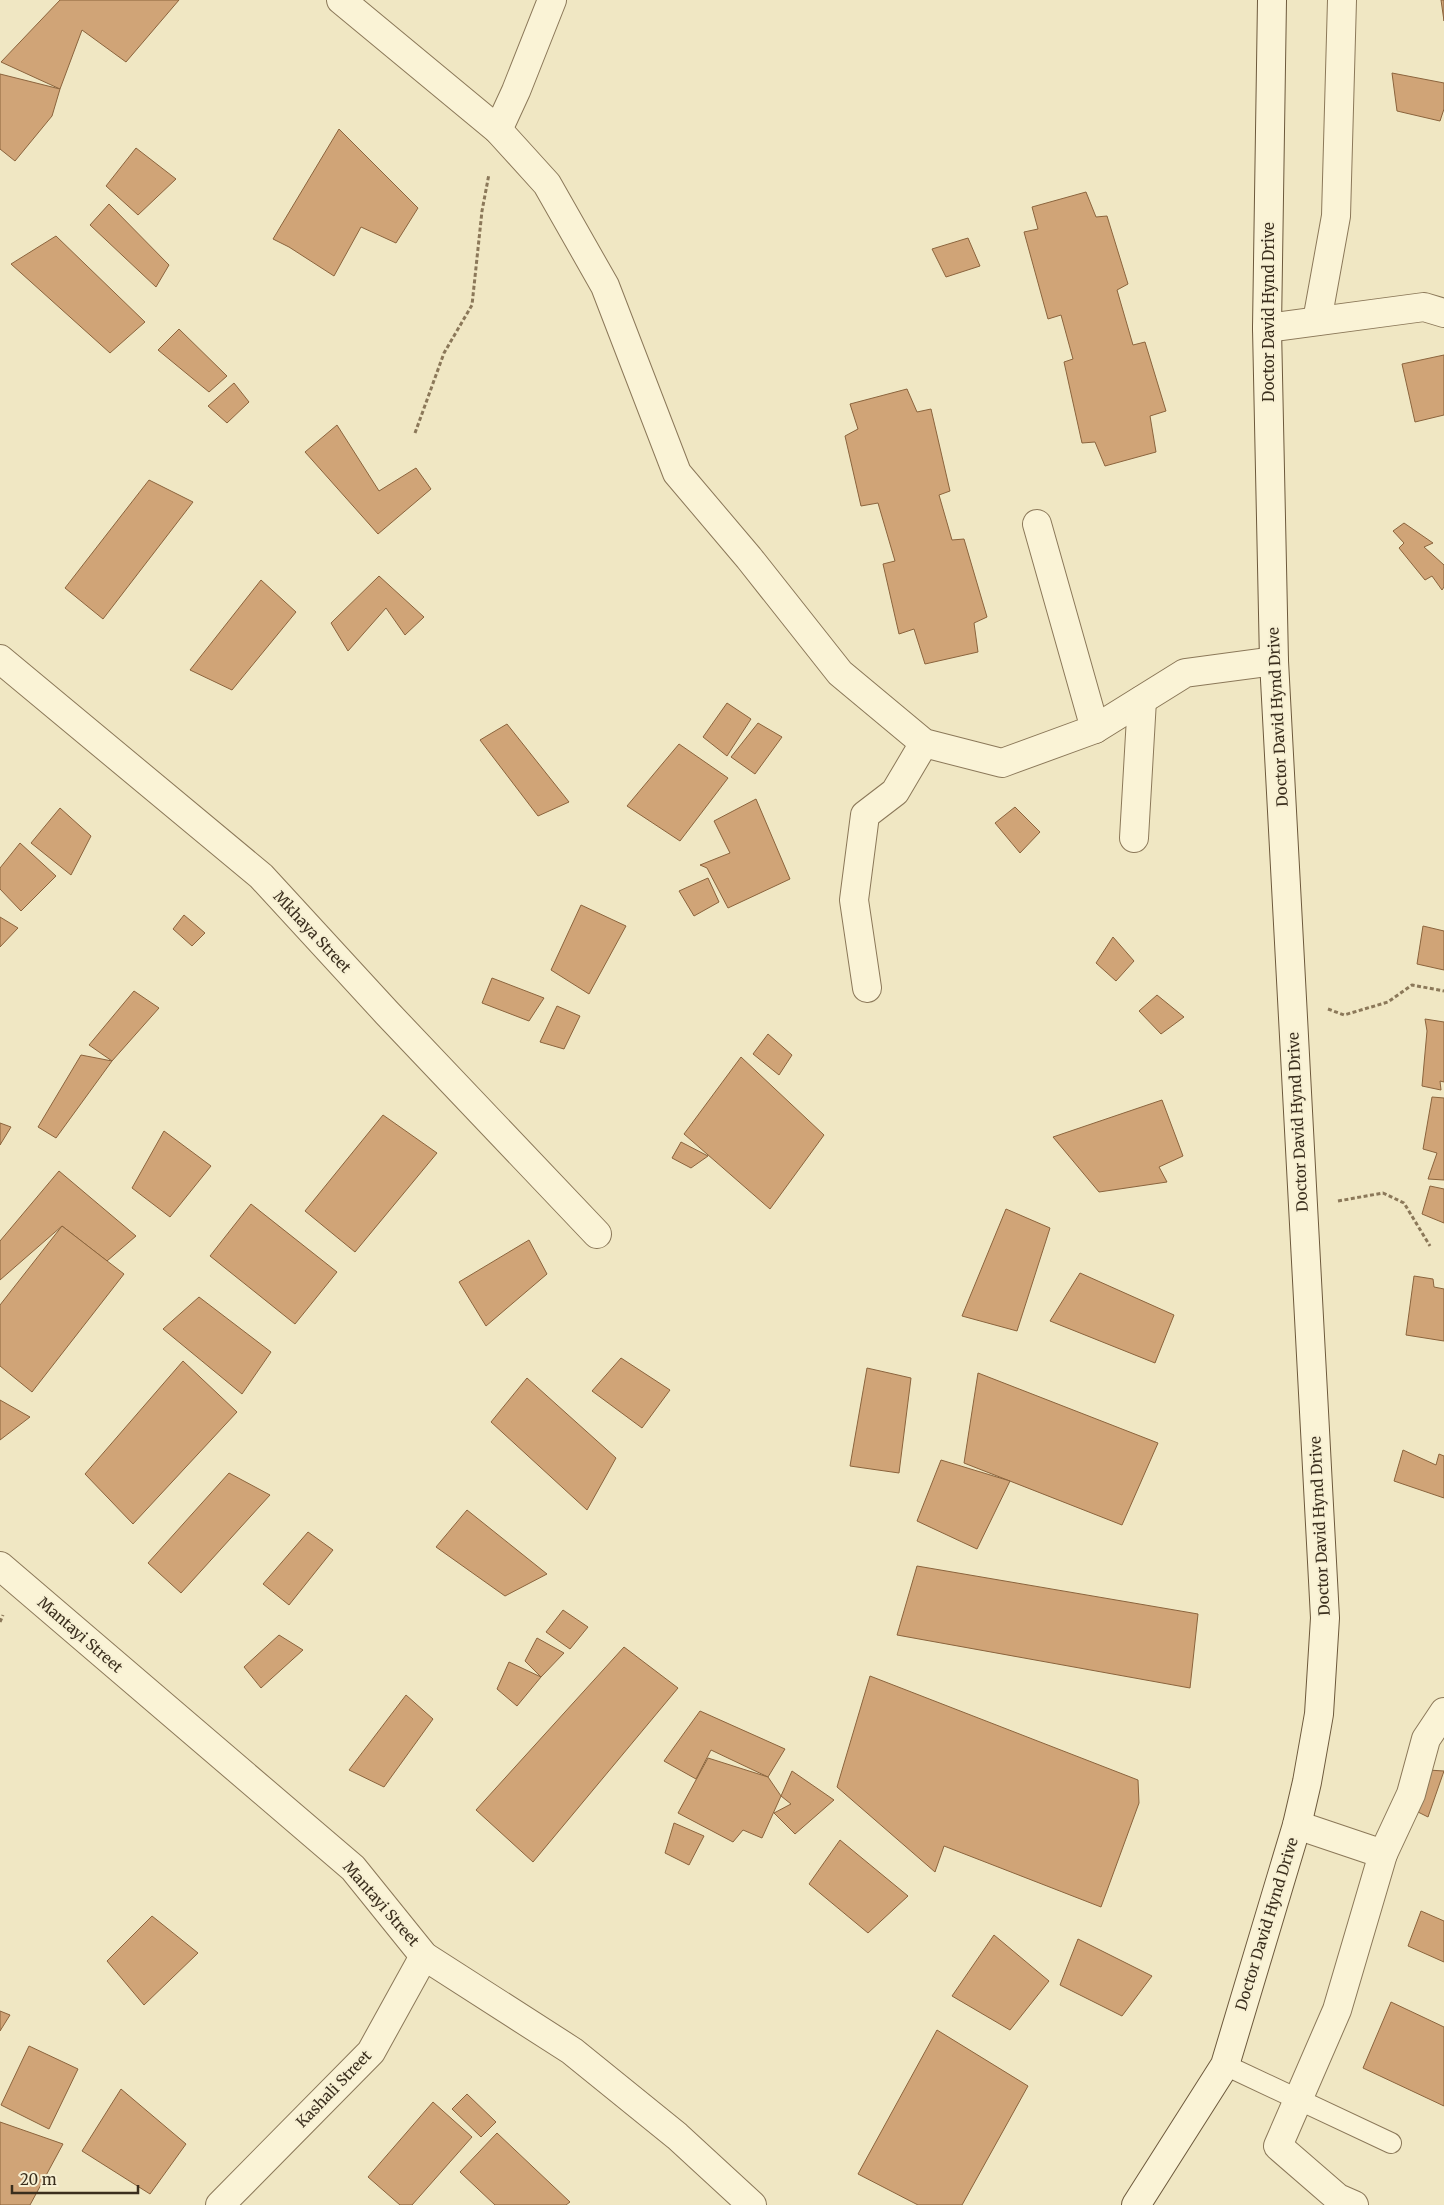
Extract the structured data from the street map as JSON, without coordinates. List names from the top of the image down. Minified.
{"streets":{"street":["Doctor David Hynd Drive","Mkhaya Street","Mantayi Street","Kashali Street"]},"crossings":[["Mantayi Street","Kashali Street"]],"scale_bar":"20 m"}
